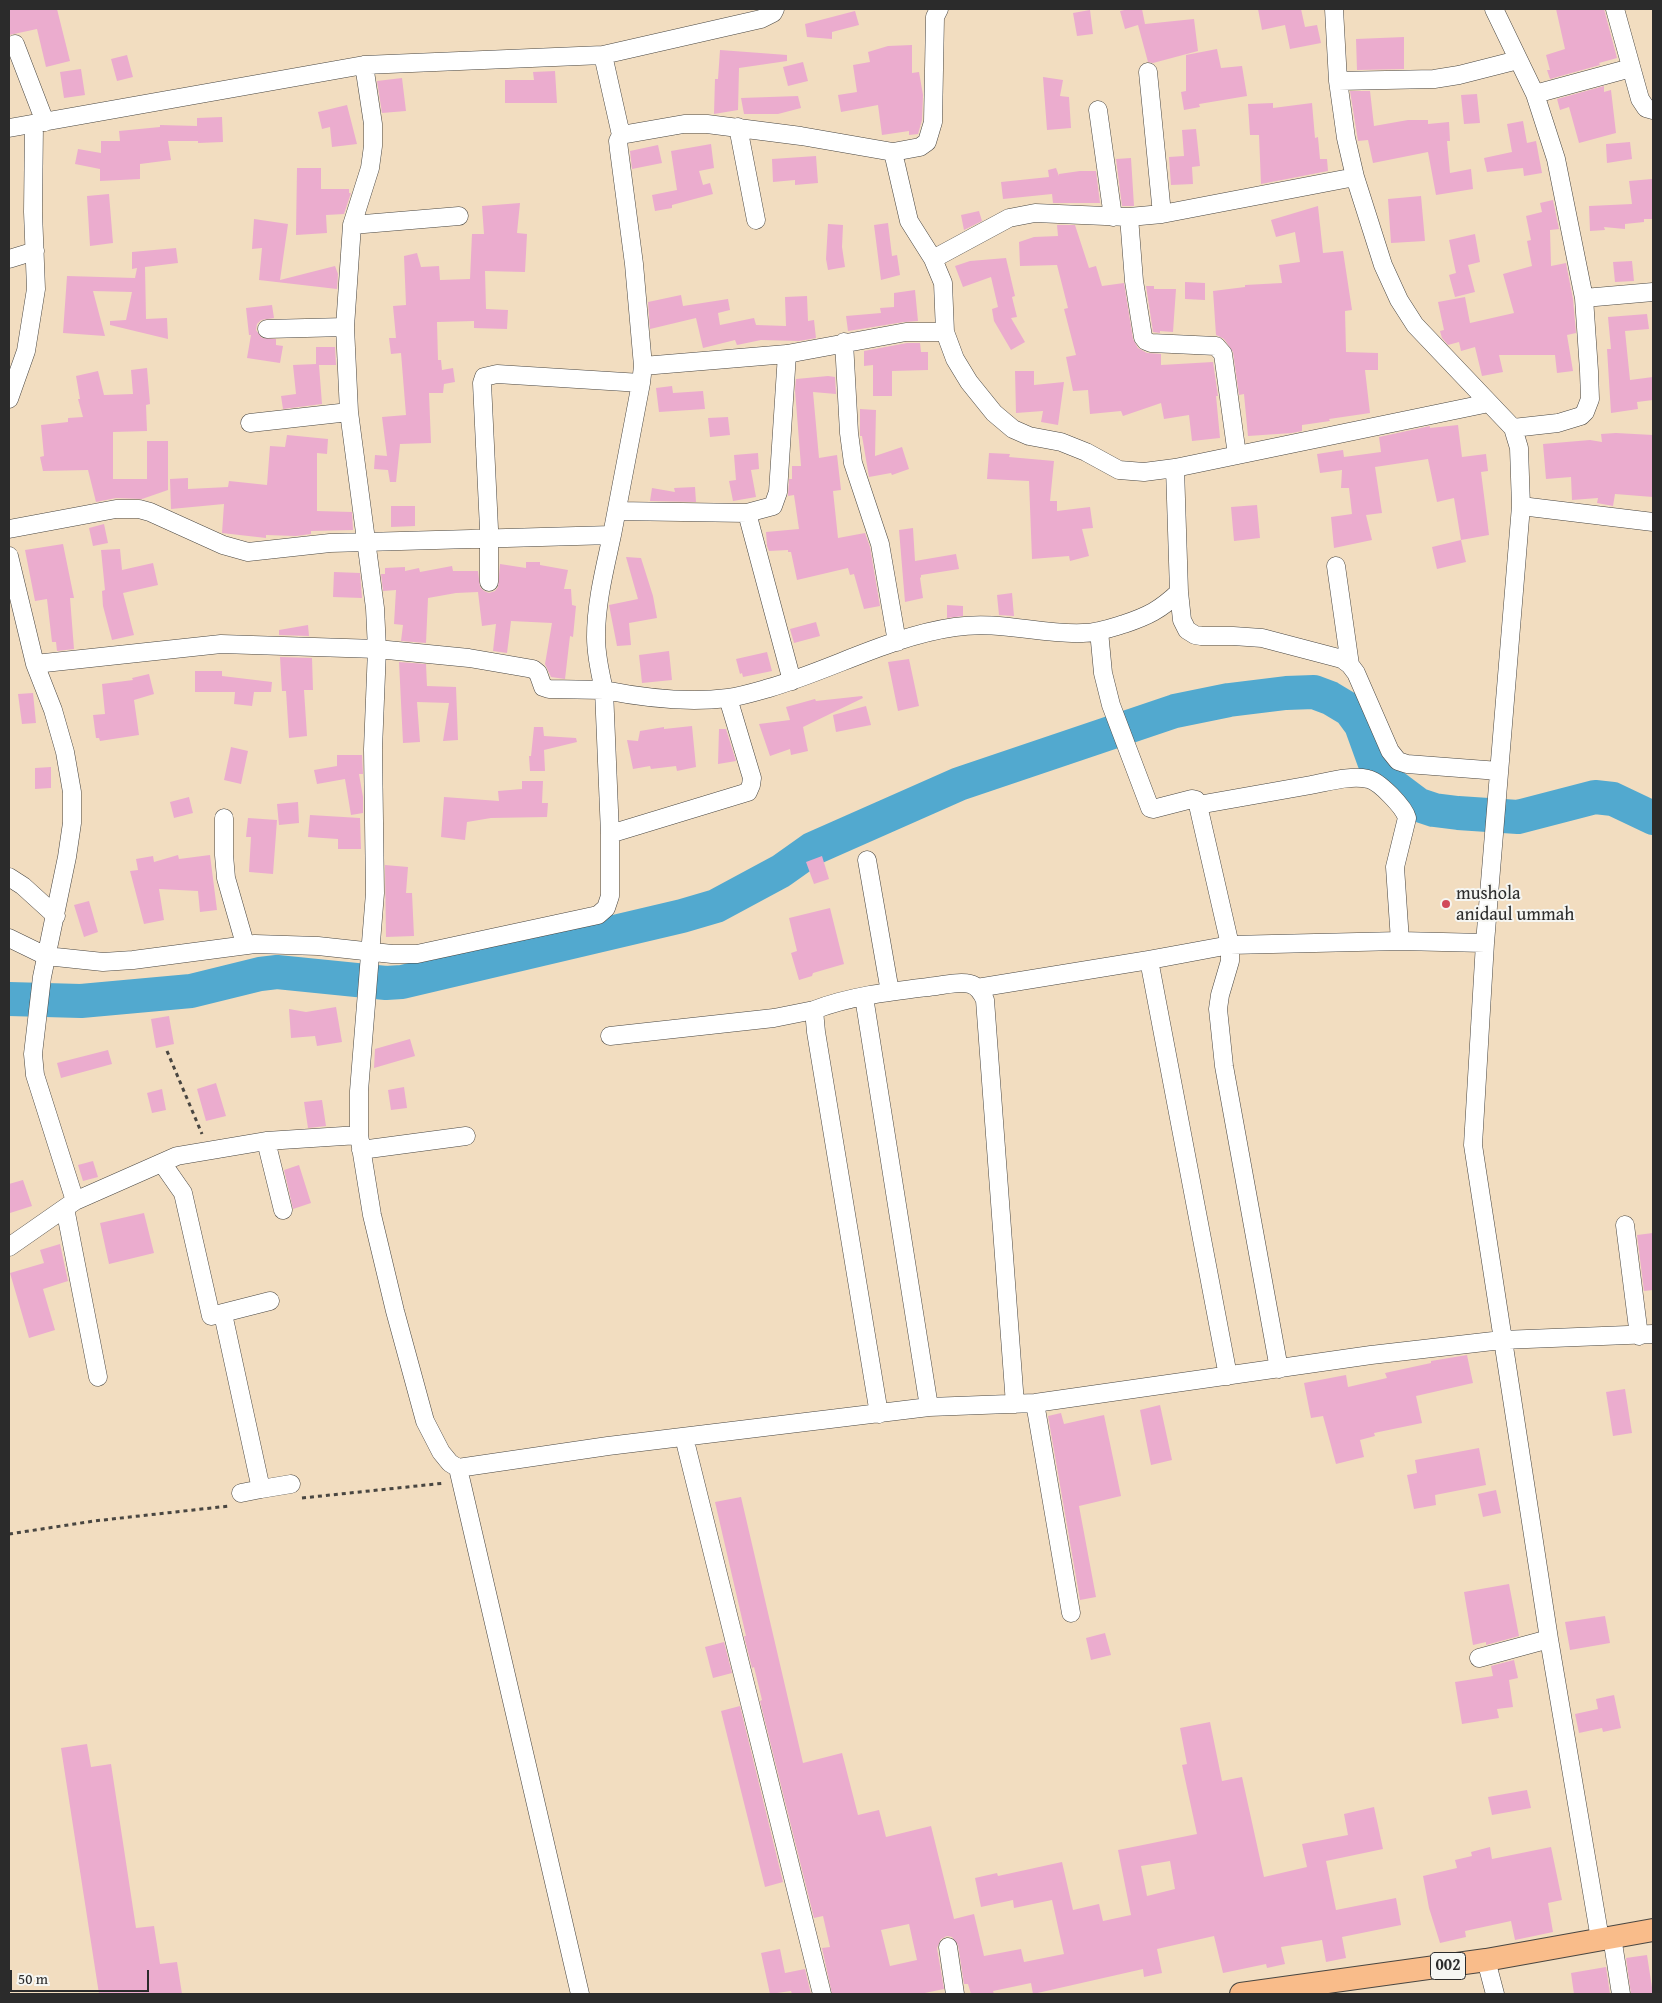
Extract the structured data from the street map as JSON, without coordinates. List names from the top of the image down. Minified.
{"streets":{"main road":["002"]},"places":["mushola anidaul ummah"],"scale_bar":"50 m"}
